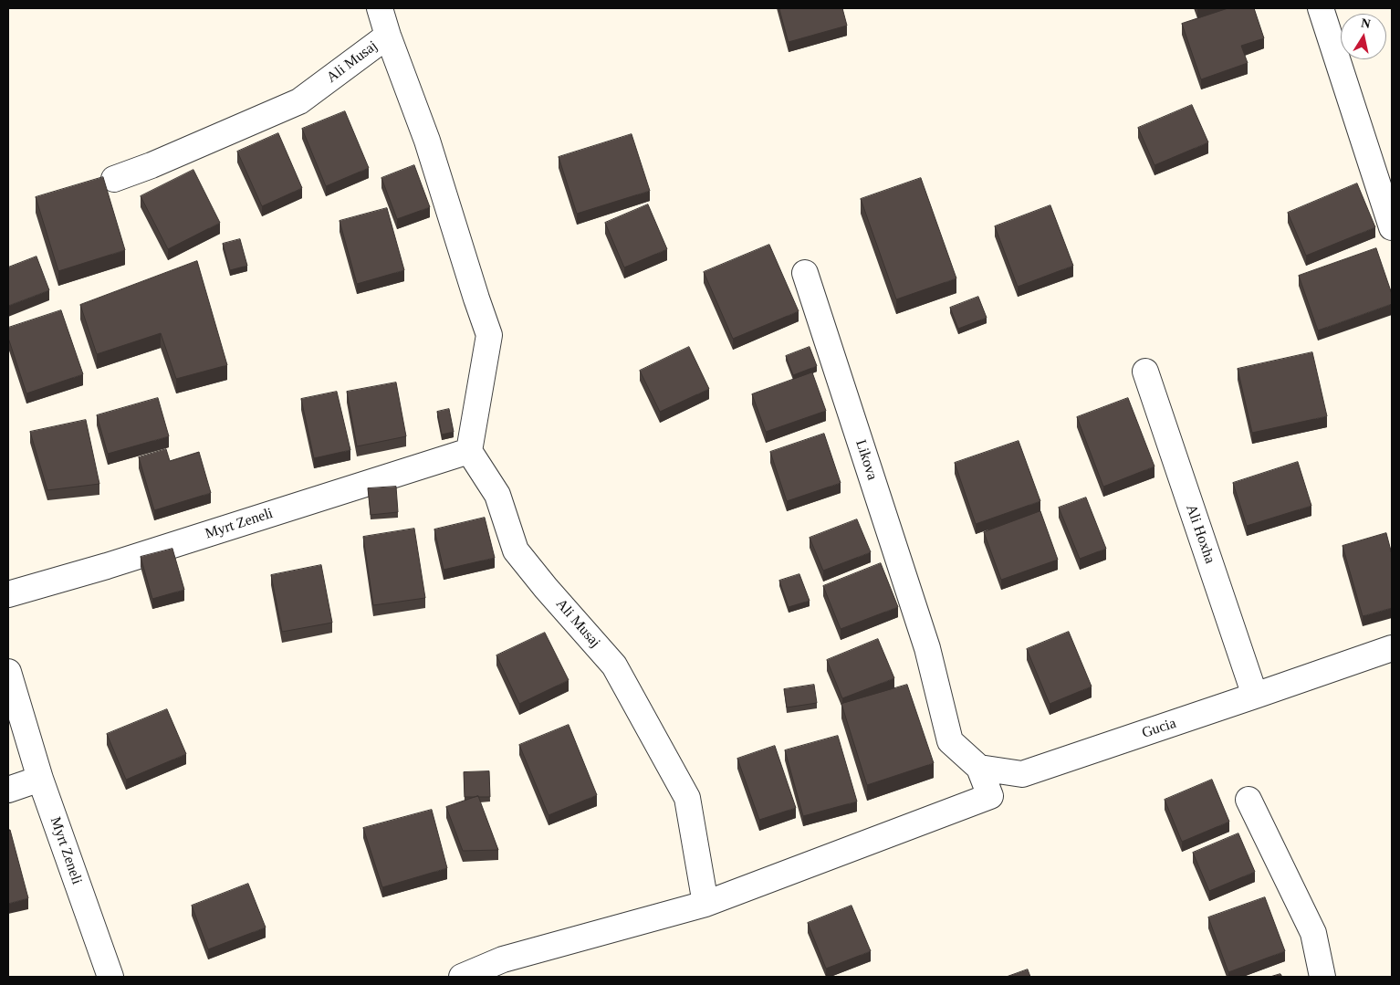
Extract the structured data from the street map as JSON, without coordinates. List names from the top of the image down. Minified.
{"streets":{"street":["Ali Musaj","Likova","Myrt Zeneli","Ali Hoxha","Gucia"]},"crossings":[["Ali Musaj","Myrt Zeneli"],["Likova","Gucia"],["Ali Hoxha","Gucia"]],"north":"top"}
